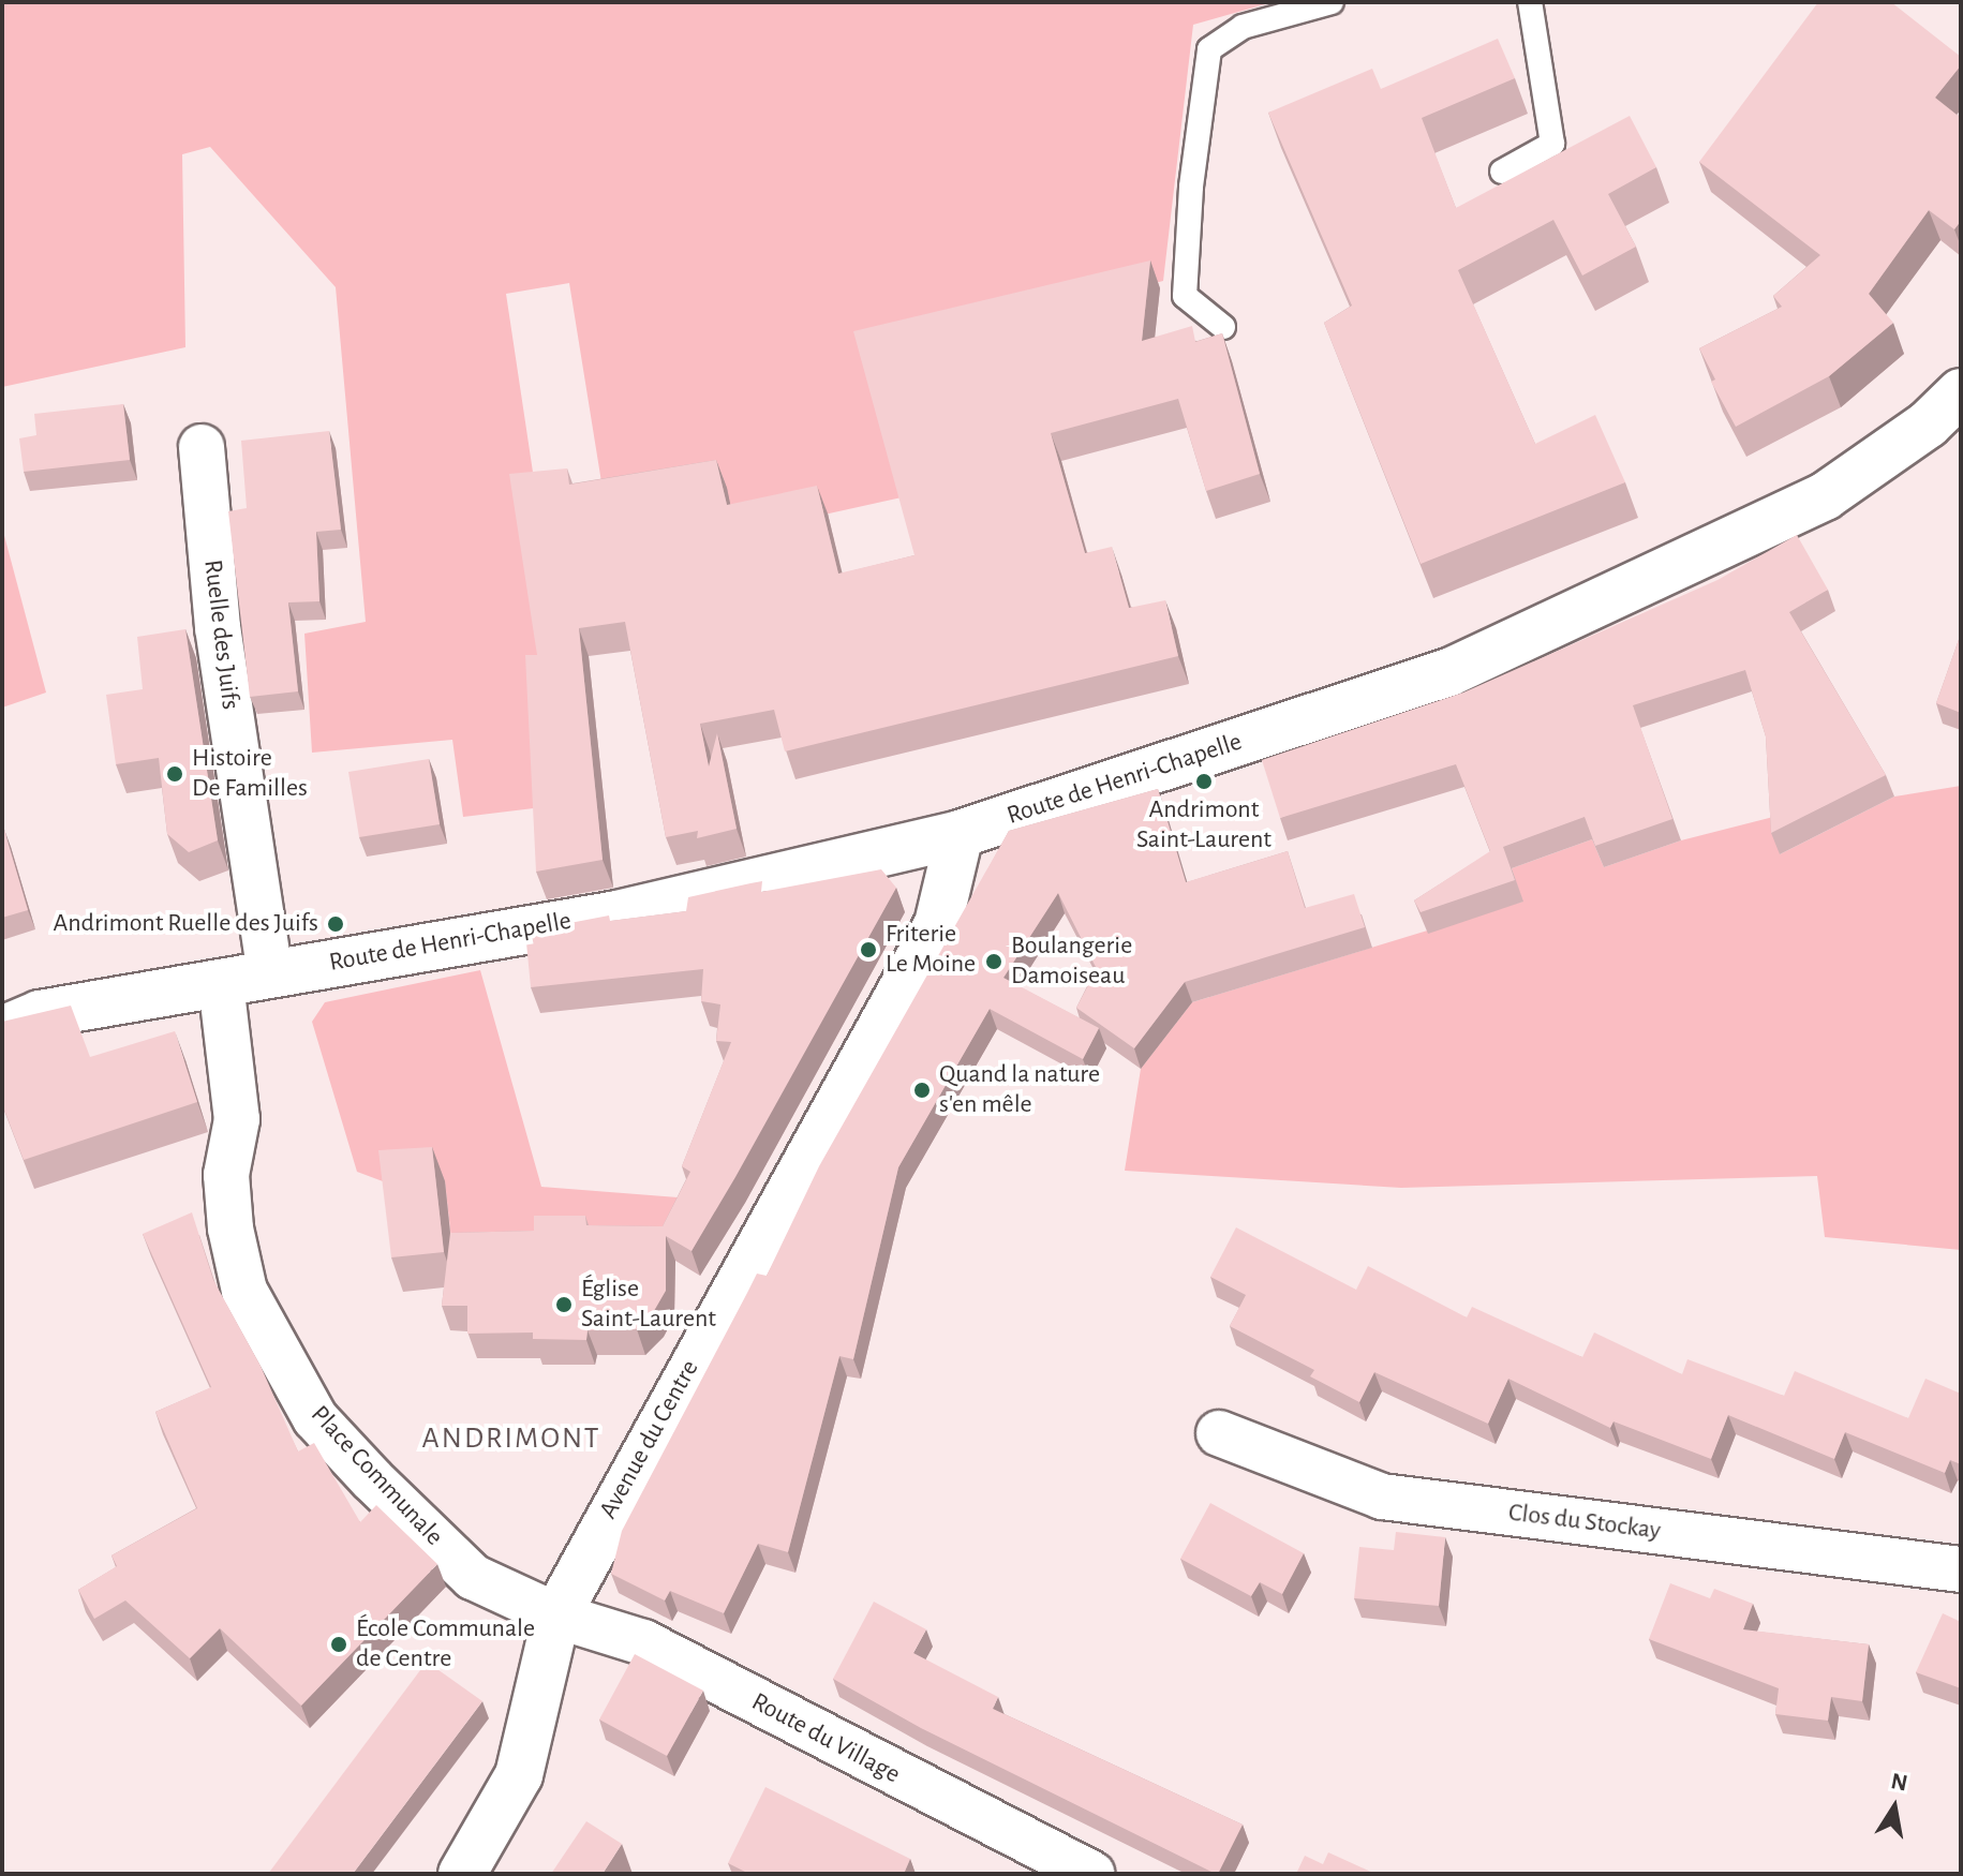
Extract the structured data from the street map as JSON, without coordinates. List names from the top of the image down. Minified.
{"streets":{"street":["Ruelle des Juifs","Route de Henri-Chapelle","Avenue du Centre","Place Communale","Clos du Stockay","Route du Village"]},"crossings":[["Ruelle des Juifs","Route de Henri-Chapelle"],["Route de Henri-Chapelle","Avenue du Centre"],["Route de Henri-Chapelle","Place Communale"],["Avenue du Centre","Place Communale"],["Avenue du Centre","Route du Village"],["Place Communale","Route du Village"]],"districts":["ANDRIMONT"],"places":["Histoire De Familles","Andrimont Saint-Laurent","Andrimont Ruelle des Juifs","Friterie Le Moine","Boulangerie Damoiseau","Quand la nature s'en mêle","Église Saint-Laurent","École Communale de Centre"],"north":"top"}
